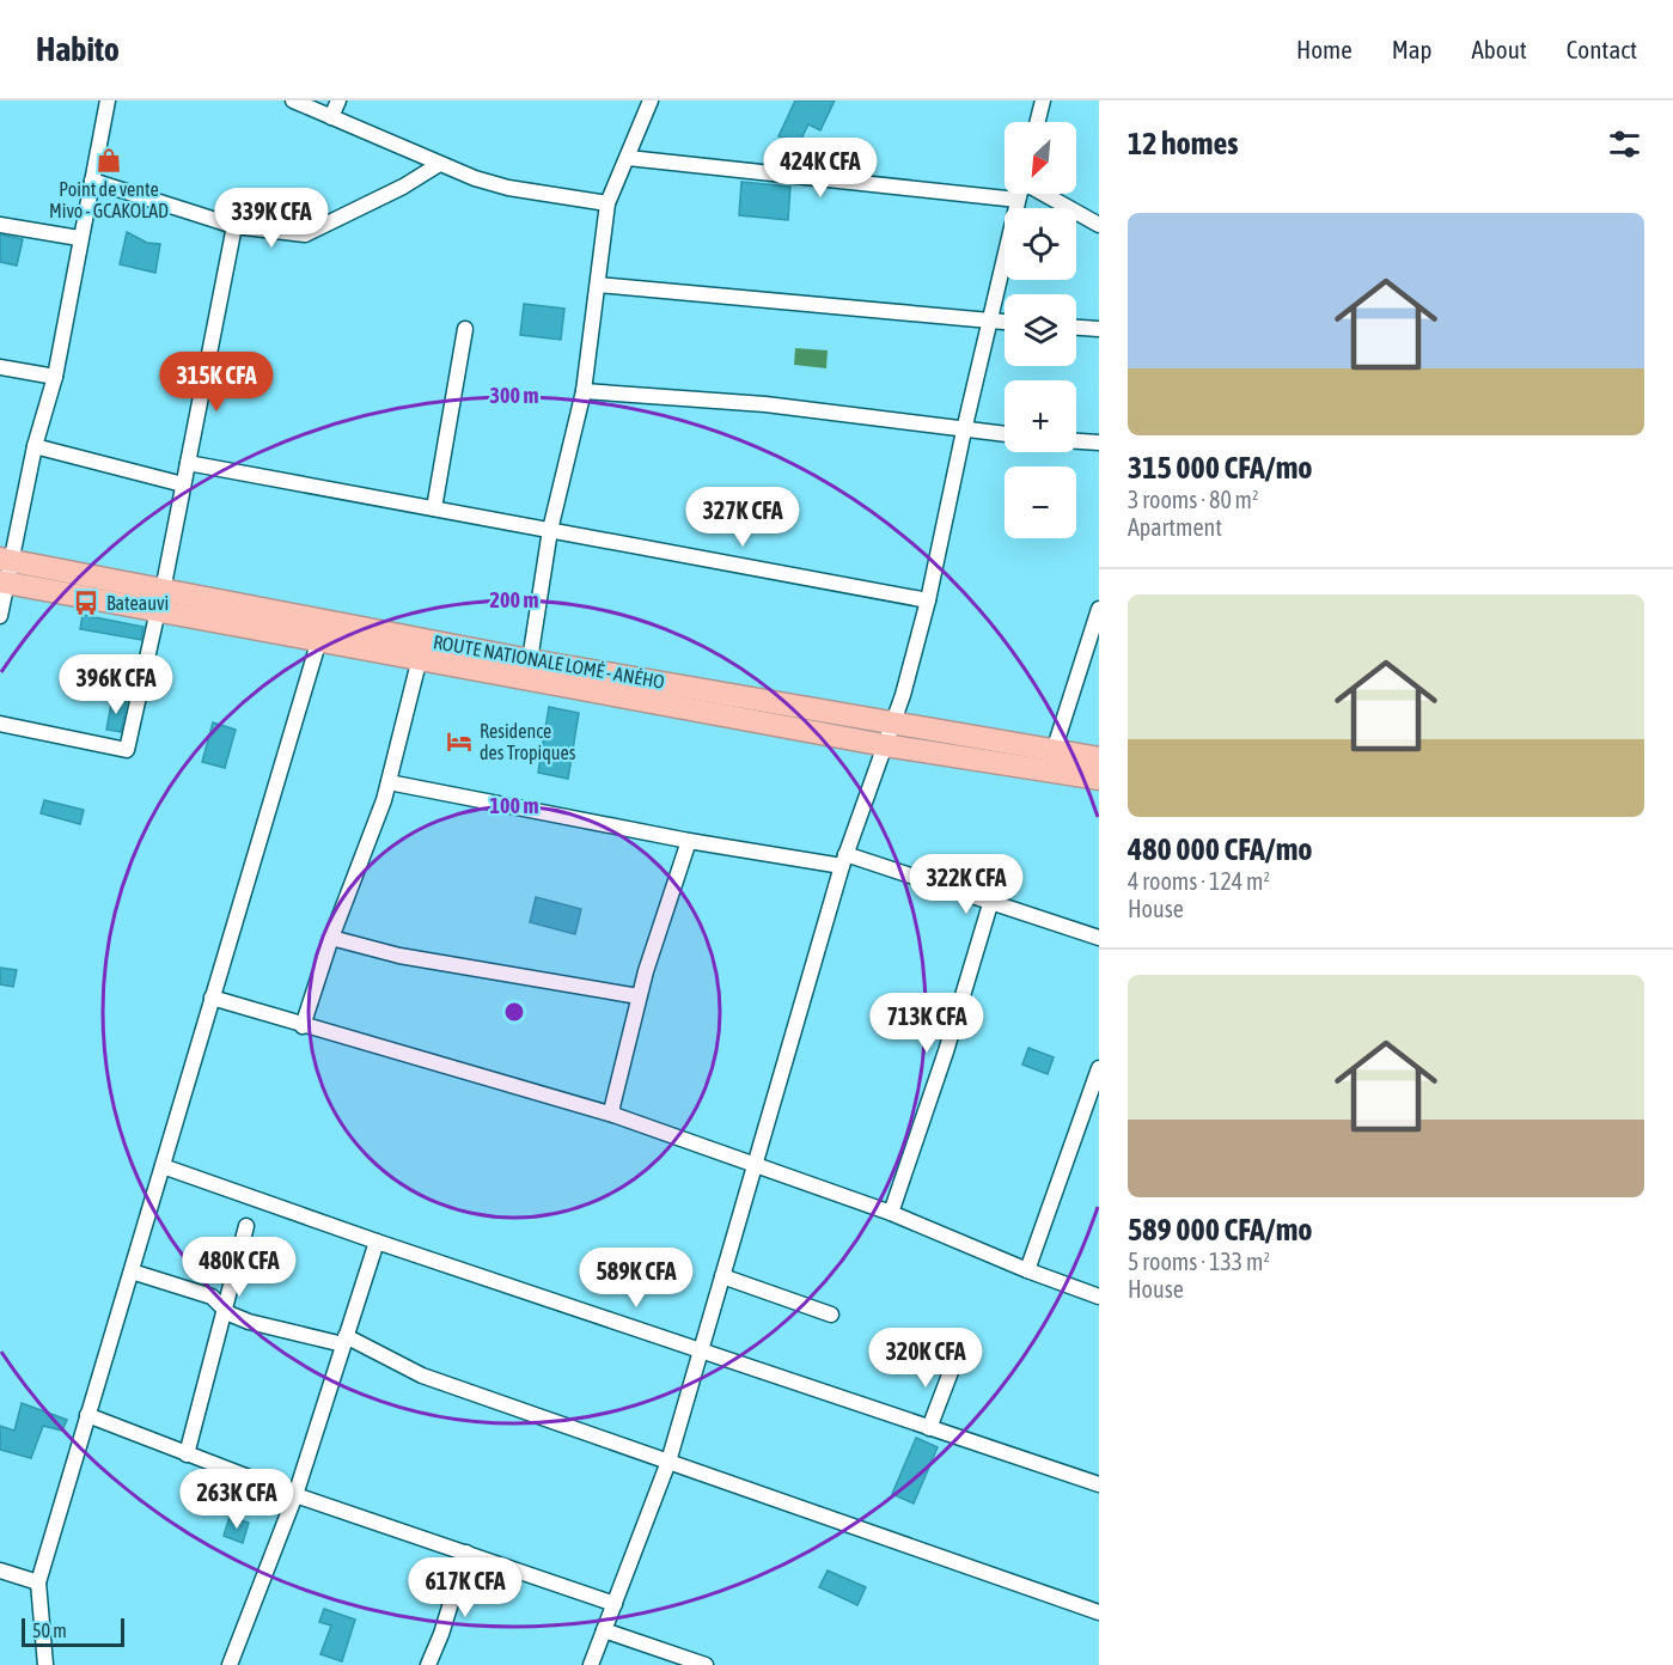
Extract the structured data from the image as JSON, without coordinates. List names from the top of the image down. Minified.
{"streets":{"highway":["ROUTE NATIONALE LOMÉ - ANÉHO"]},"places":{"shop":["Point de vente Mivo - GCAKOLAD"],"bus stop":["Bateauvi"],"hotel":["Residence des Tropiques"]},"scale_bar":"50 m","north":"bottom left","page":{"header":"Habito","nav":["Home","Map","About","Contact"],"heading":"12 homes","map_buttons":["+","−"],"price":["424K CFA","339K CFA","315K CFA","327K CFA","396K CFA","322K CFA","713K CFA","480K CFA","589K CFA","320K CFA","263K CFA","617K CFA"],"list":[{"name":"315 000 CFA/mo","note":"3 rooms · 80 m² · Apartment"},{"name":"480 000 CFA/mo","note":"4 rooms · 124 m² · House"},{"name":"589 000 CFA/mo","note":"5 rooms · 133 m² · House"}],"scale":"50 m"},"rings":["300 m","200 m","100 m"]}
